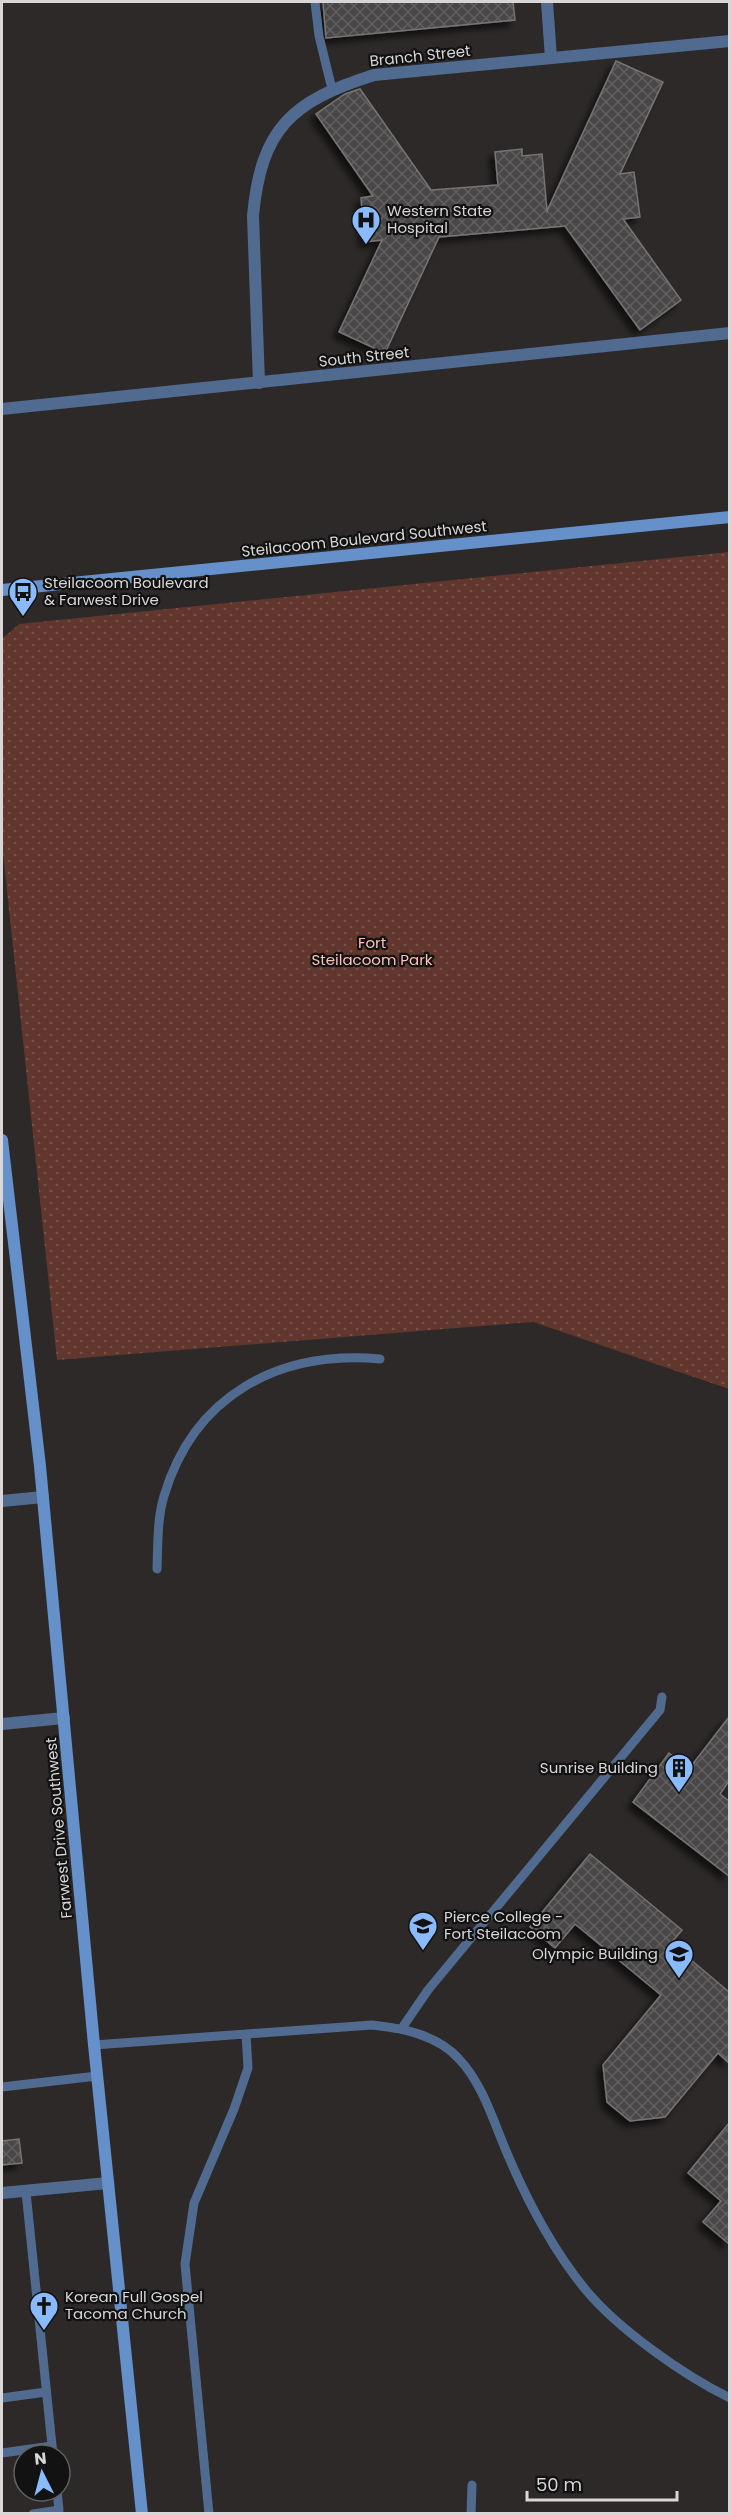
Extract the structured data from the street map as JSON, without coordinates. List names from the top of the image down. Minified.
{"streets":{"street":["Branch Street","South Street","Steilacoom Boulevard Southwest","Farwest Drive Southwest"]},"crossings":[["Branch Street","South Street"]],"parks":["Fort Steilacoom Park"],"places":{"hospital":["Western State Hospital"],"bus stop":["Steilacoom Boulevard & Farwest Drive"],"building":["Sunrise Building"],"school or university":["Pierce College - Fort Steilacoom","Olympic Building"],"church":["Korean Full Gospel Tacoma Church"]},"scale_bar":"50 m","north":"top"}
